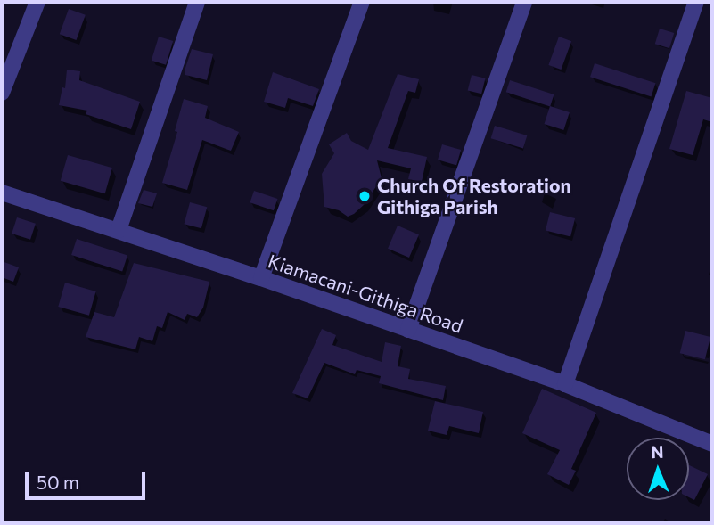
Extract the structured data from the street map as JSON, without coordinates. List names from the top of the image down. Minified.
{"streets":{"street":["Kiamacani-Githiga Road"]},"places":["Church Of Restoration Githiga Parish"],"scale_bar":"50 m","north":"top"}
